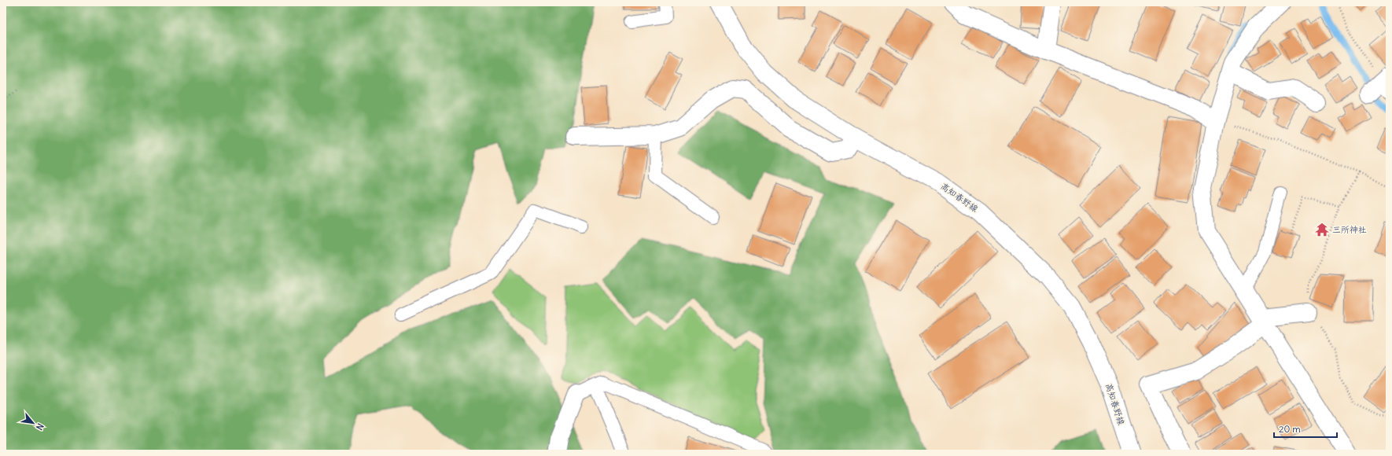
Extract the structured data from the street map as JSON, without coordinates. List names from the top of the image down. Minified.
{"streets":{"street":["高知春野線"]},"places":{"temple":["三所神社"]},"scale_bar":"20 m","north":"bottom right"}
